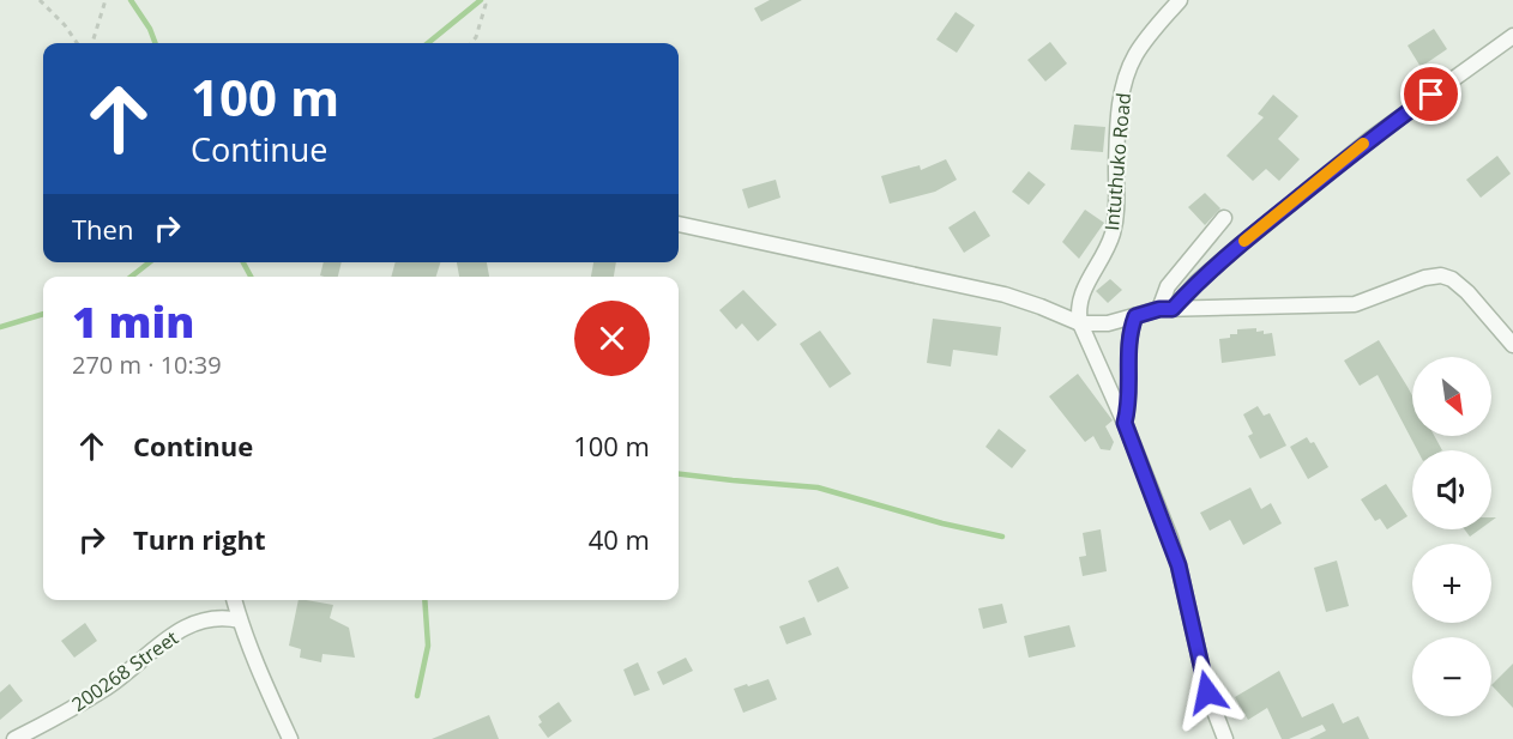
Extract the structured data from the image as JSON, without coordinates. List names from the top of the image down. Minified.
{"streets":{"street":["Intuthuko Road","200268 Street"]},"north":"bottom right","page":{"turn":["100 m","Continue"],"then":"Then","heading":["1 min","270 m · 10:39"],"map_buttons":["+","−"],"list":[{"name":"Continue","value":"100 m"},{"name":"Turn right","value":"40 m"}]}}
